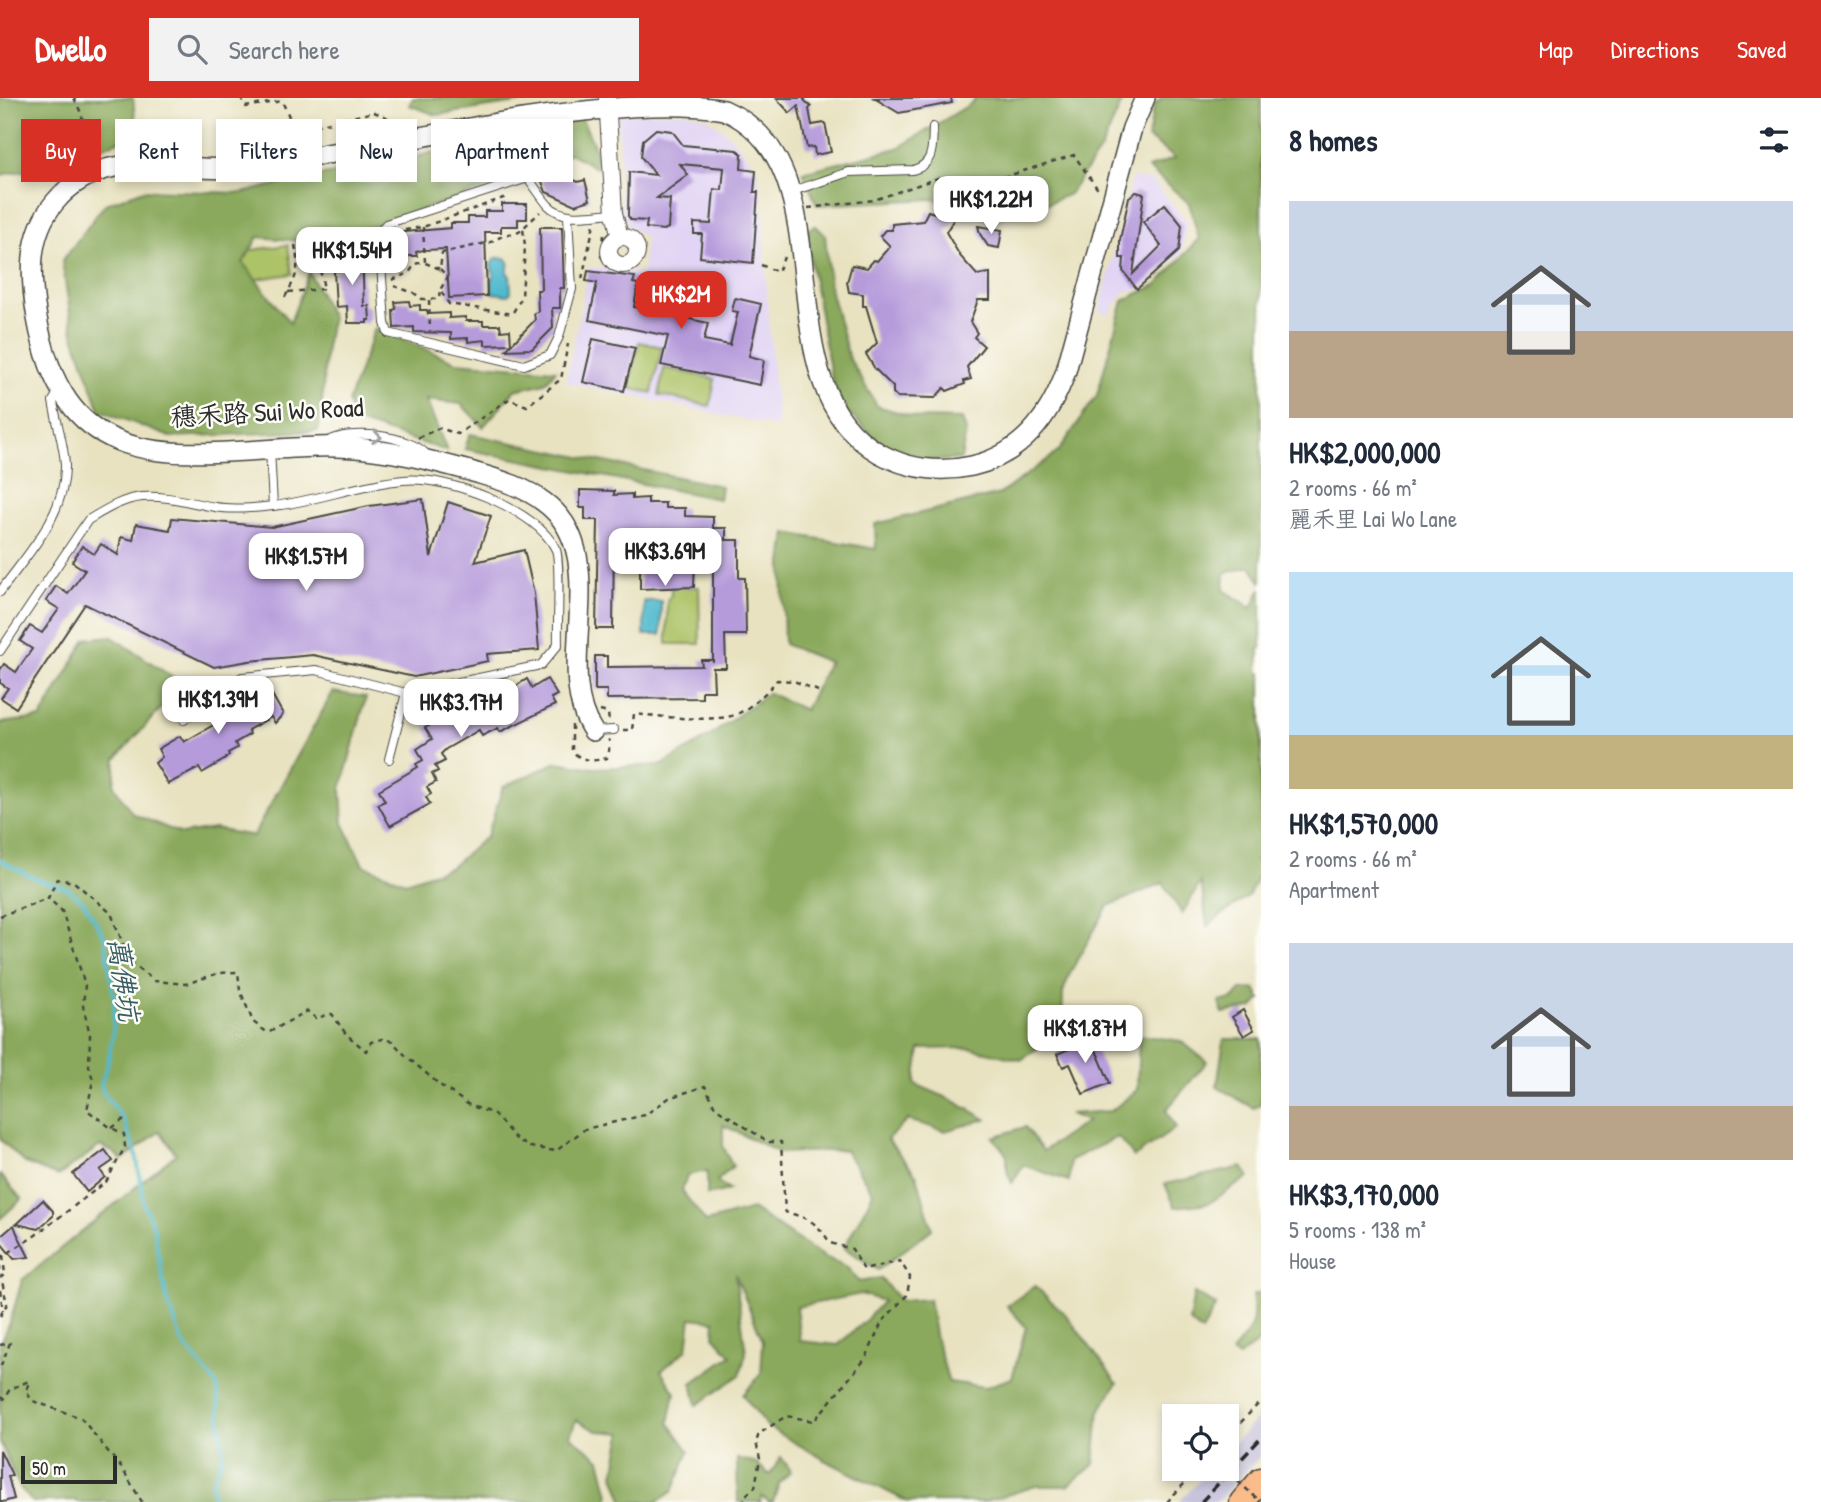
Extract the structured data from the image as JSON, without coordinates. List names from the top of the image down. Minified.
{"streets":{"street":["穗禾路 Sui Wo Road"]},"water":["萬佛坑"],"scale_bar":"50 m","page":{"header":"Dwello","search":"Search here","nav":["Map","Directions","Saved"],"heading":"8 homes","chip":["Buy","Rent","Filters","New","Apartment"],"price":["HK$1.22M","HK$1.54M","HK$2M","HK$3.69M","HK$1.57M","HK$1.39M","HK$3.17M","HK$1.87M"],"list":[{"name":"HK$2,000,000","note":"2 rooms · 66 m² · 麗禾里 Lai Wo Lane"},{"name":"HK$1,570,000","note":"2 rooms · 66 m² · Apartment"},{"name":"HK$3,170,000","note":"5 rooms · 138 m² · House"}],"scale":"50 m"}}
